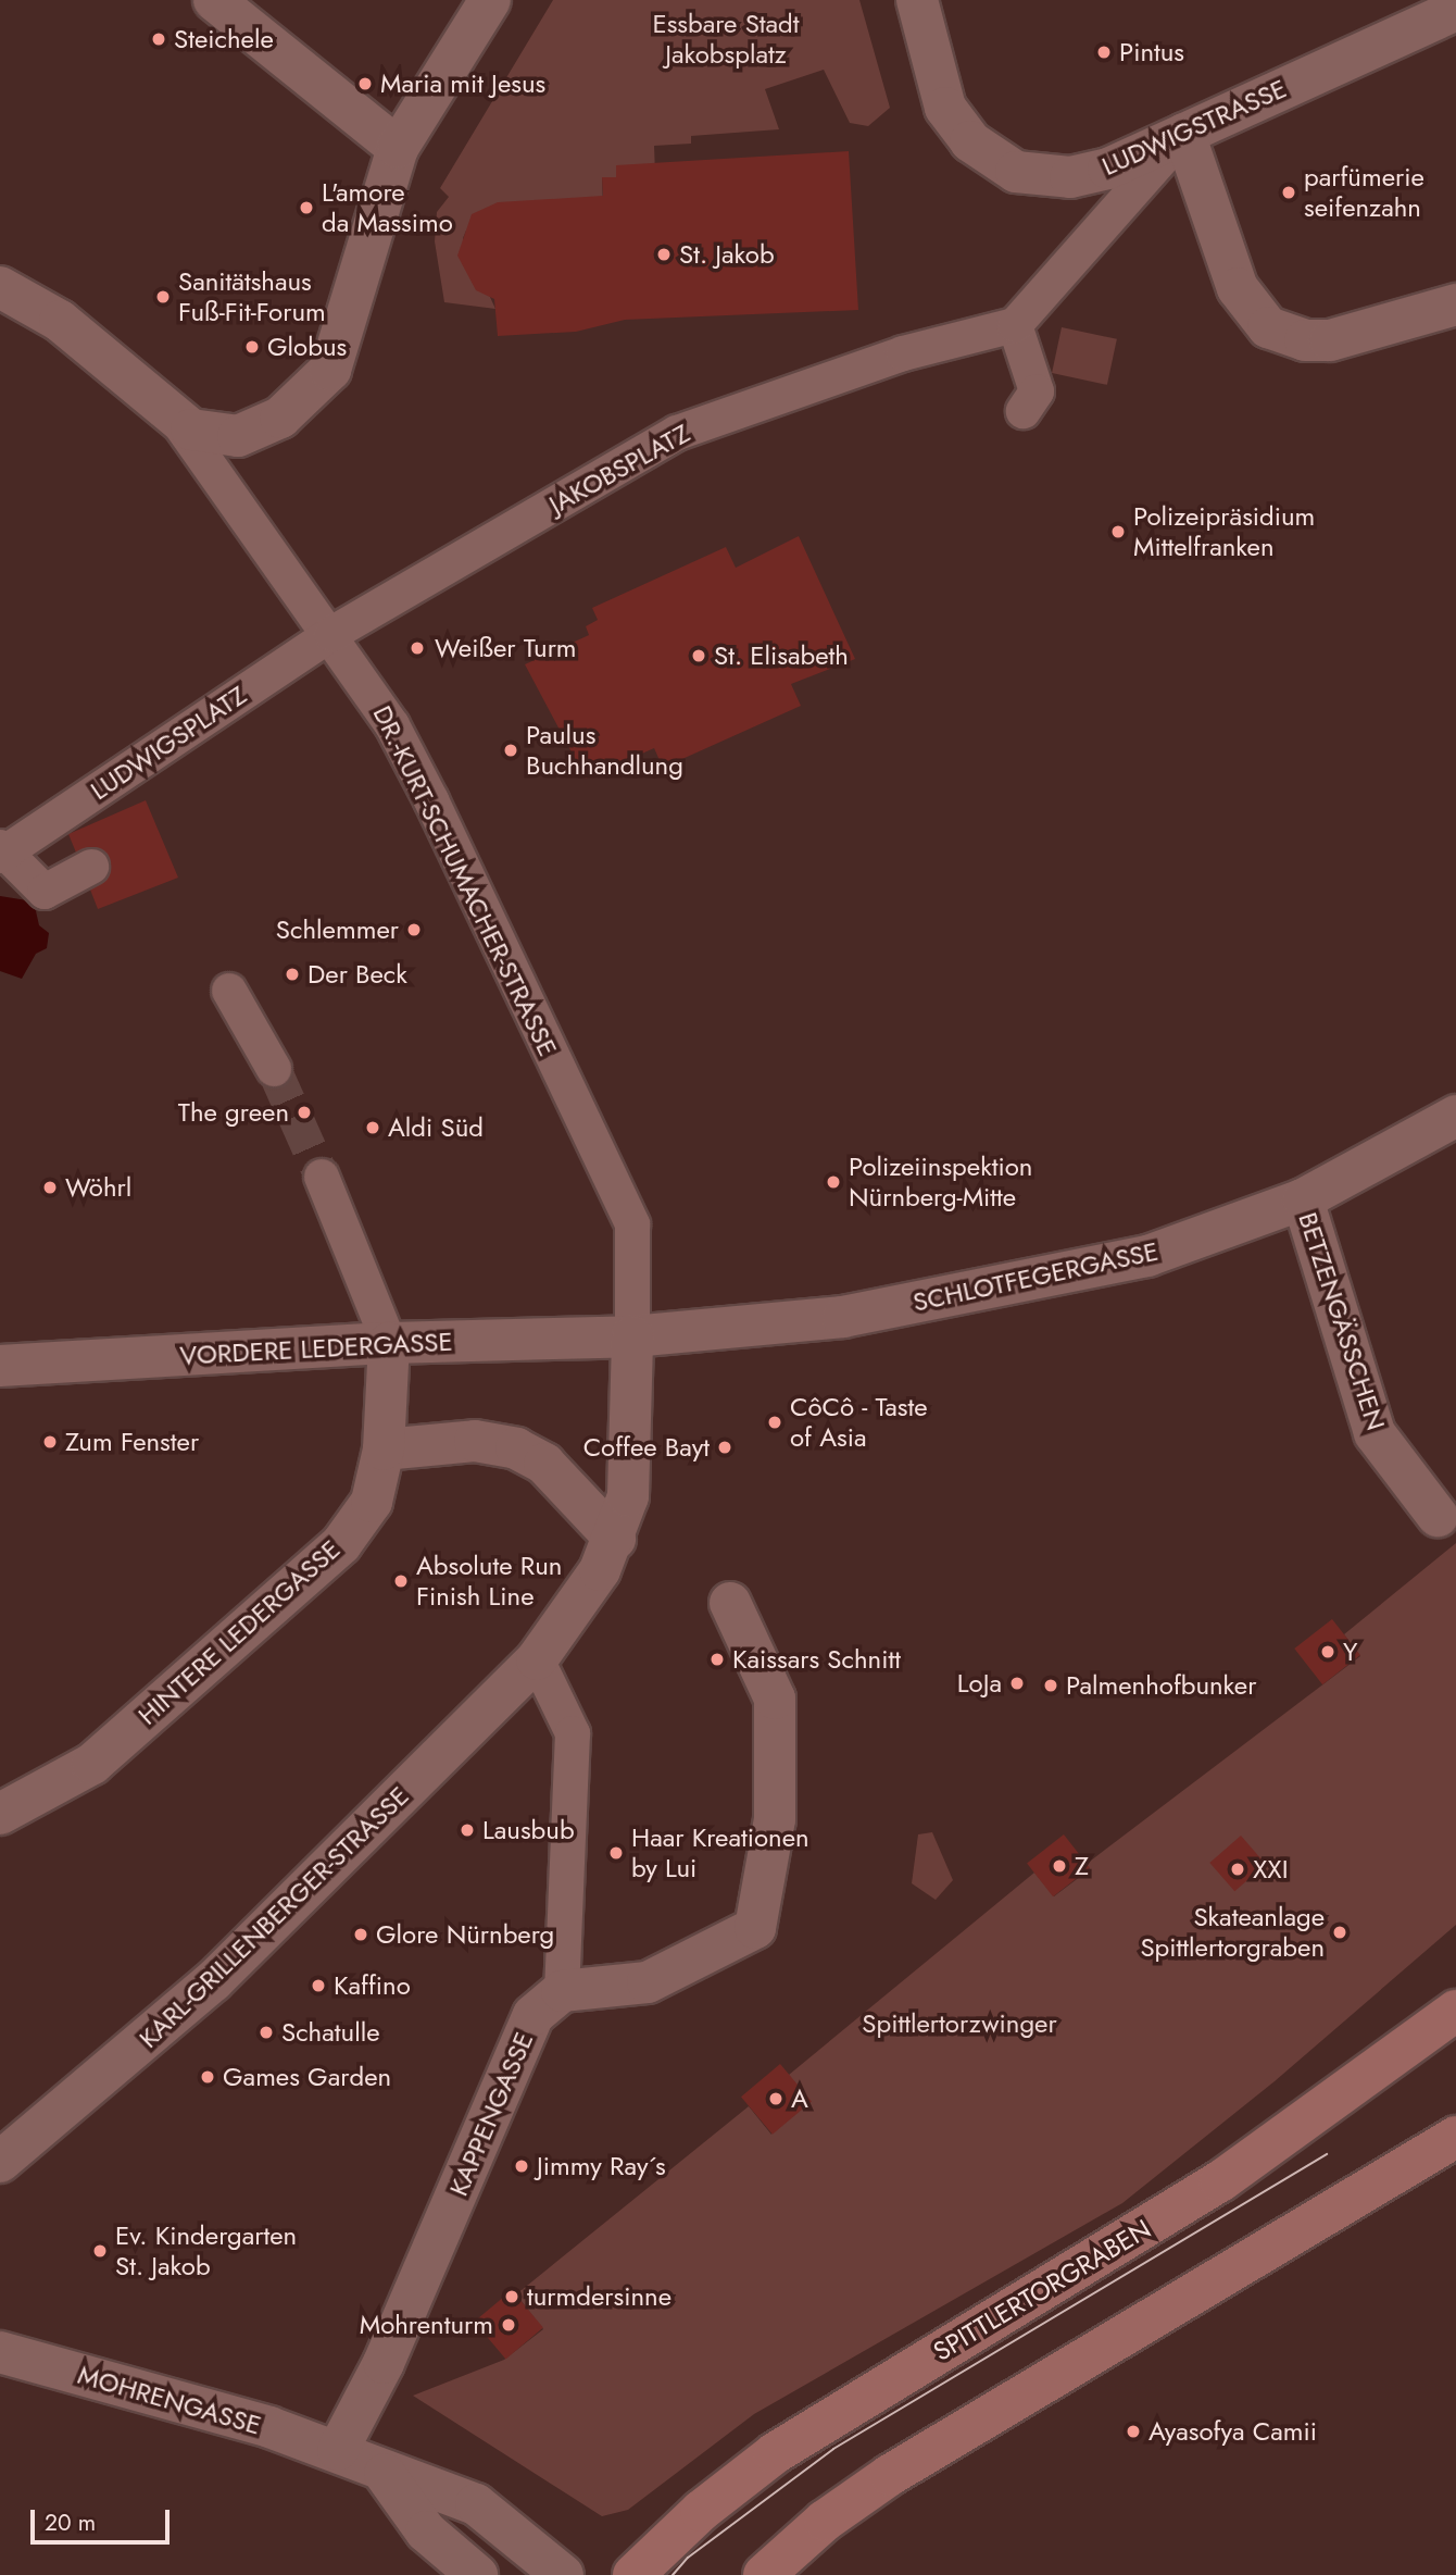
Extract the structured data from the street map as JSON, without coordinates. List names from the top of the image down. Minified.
{"streets":{"main road":["SPITTLERTORGRABEN"],"street":["LUDWIGSTRASSE","JAKOBSPLATZ","LUDWIGSPLATZ","DR.-KURT-SCHUMACHER-STRASSE","SCHLOTFEGERGASSE","BETZENGÄSSCHEN","VORDERE LEDERGASSE","HINTERE LEDERGASSE","KARL-GRILLENBERGER-STRASSE","KAPPENGASSE","MOHRENGASSE"]},"crossings":[["JAKOBSPLATZ","LUDWIGSPLATZ"],["JAKOBSPLATZ","DR.-KURT-SCHUMACHER-STRASSE"],["LUDWIGSPLATZ","DR.-KURT-SCHUMACHER-STRASSE"],["DR.-KURT-SCHUMACHER-STRASSE","SCHLOTFEGERGASSE"],["DR.-KURT-SCHUMACHER-STRASSE","VORDERE LEDERGASSE"],["DR.-KURT-SCHUMACHER-STRASSE","KARL-GRILLENBERGER-STRASSE"],["SCHLOTFEGERGASSE","BETZENGÄSSCHEN"],["SCHLOTFEGERGASSE","VORDERE LEDERGASSE"],["SCHLOTFEGERGASSE","KARL-GRILLENBERGER-STRASSE"],["VORDERE LEDERGASSE","HINTERE LEDERGASSE"],["VORDERE LEDERGASSE","KARL-GRILLENBERGER-STRASSE"],["KAPPENGASSE","MOHRENGASSE"]],"parks":["Essbare Stadt Jakobsplatz","Spittlertorzwinger"],"places":["Steichele","Pintus","Maria mit Jesus","parfümerie seifenzahn","L'amore da Massimo","St. Jakob","Sanitätshaus Fuß-Fit-Forum","Globus","Polizeipräsidium Mittelfranken","Weißer Turm","St. Elisabeth","Paulus Buchhandlung","Schlemmer","Der Beck","The green","Aldi Süd","Polizeiinspektion Nürnberg-Mitte","Wöhrl","CôCô - Taste of Asia","Zum Fenster","Coffee Bayt","Absolute Run Finish Line","Y","Kaissars Schnitt","LoJa","Palmenhofbunker","Lausbub","Haar Kreationen by Lui","Z","XXI","Skateanlage Spittlertorgraben","Glore Nürnberg","Kaffino","Schatulle","Games Garden","A","Jimmy Ray´s","Ev. Kindergarten St. Jakob","turmdersinne","Mohrenturm","Ayasofya Camii"],"scale_bar":"20 m"}
